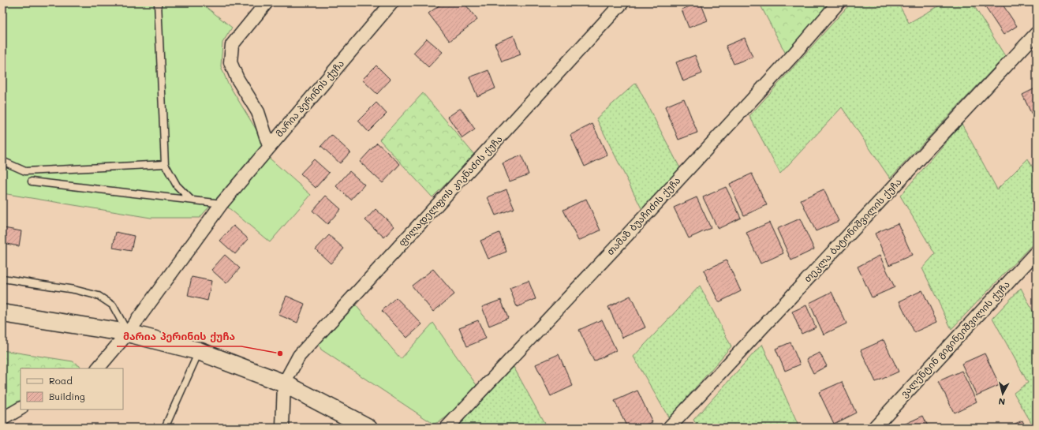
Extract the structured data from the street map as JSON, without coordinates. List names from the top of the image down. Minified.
{"streets":{"street":["მარია პერინის ქუჩა","ფილადელფოს კიკნაძის ქუჩა","თამაზ ბუაჩიძის ქუჩა","თეკლა ბატონიშვილის ქუჩა","ვალენტინ გიგინეიშვილის ქუჩა"]},"places":["მარია პერინის ქუჩა"],"legend":["Road","Building"],"north":"bottom"}
